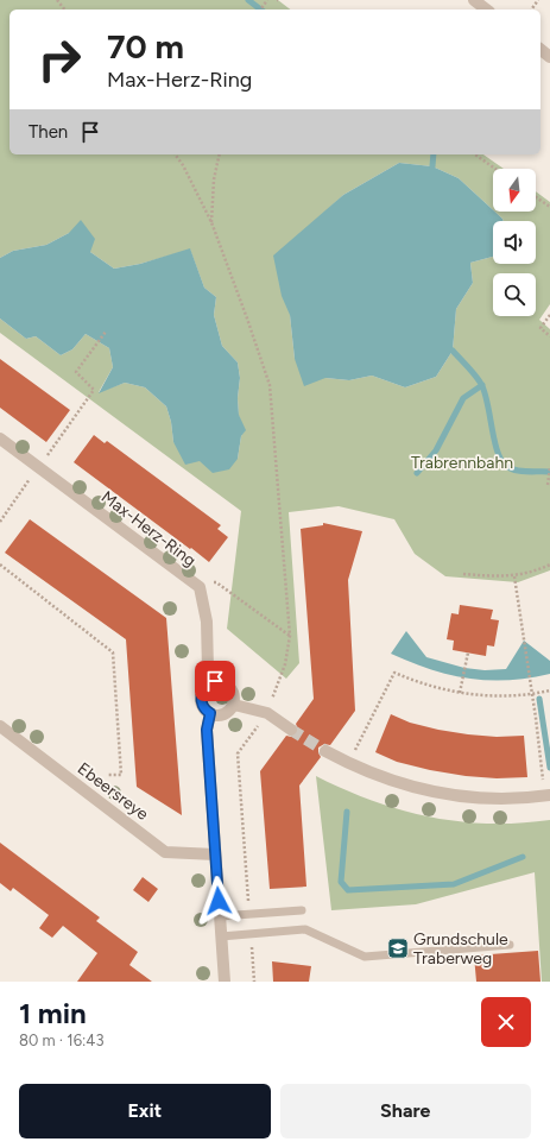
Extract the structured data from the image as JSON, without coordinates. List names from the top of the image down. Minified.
{"streets":{"street":["Max-Herz-Ring","Ebeersreye"]},"parks":["Trabrennbahn"],"places":{"school or university":["Grundschule Traberweg"]},"north":"bottom","page":{"turn":["70 m","Max-Herz-Ring"],"then":"Then","heading":["1 min","80 m · 16:43"],"buttons":["Exit","Share"]}}
